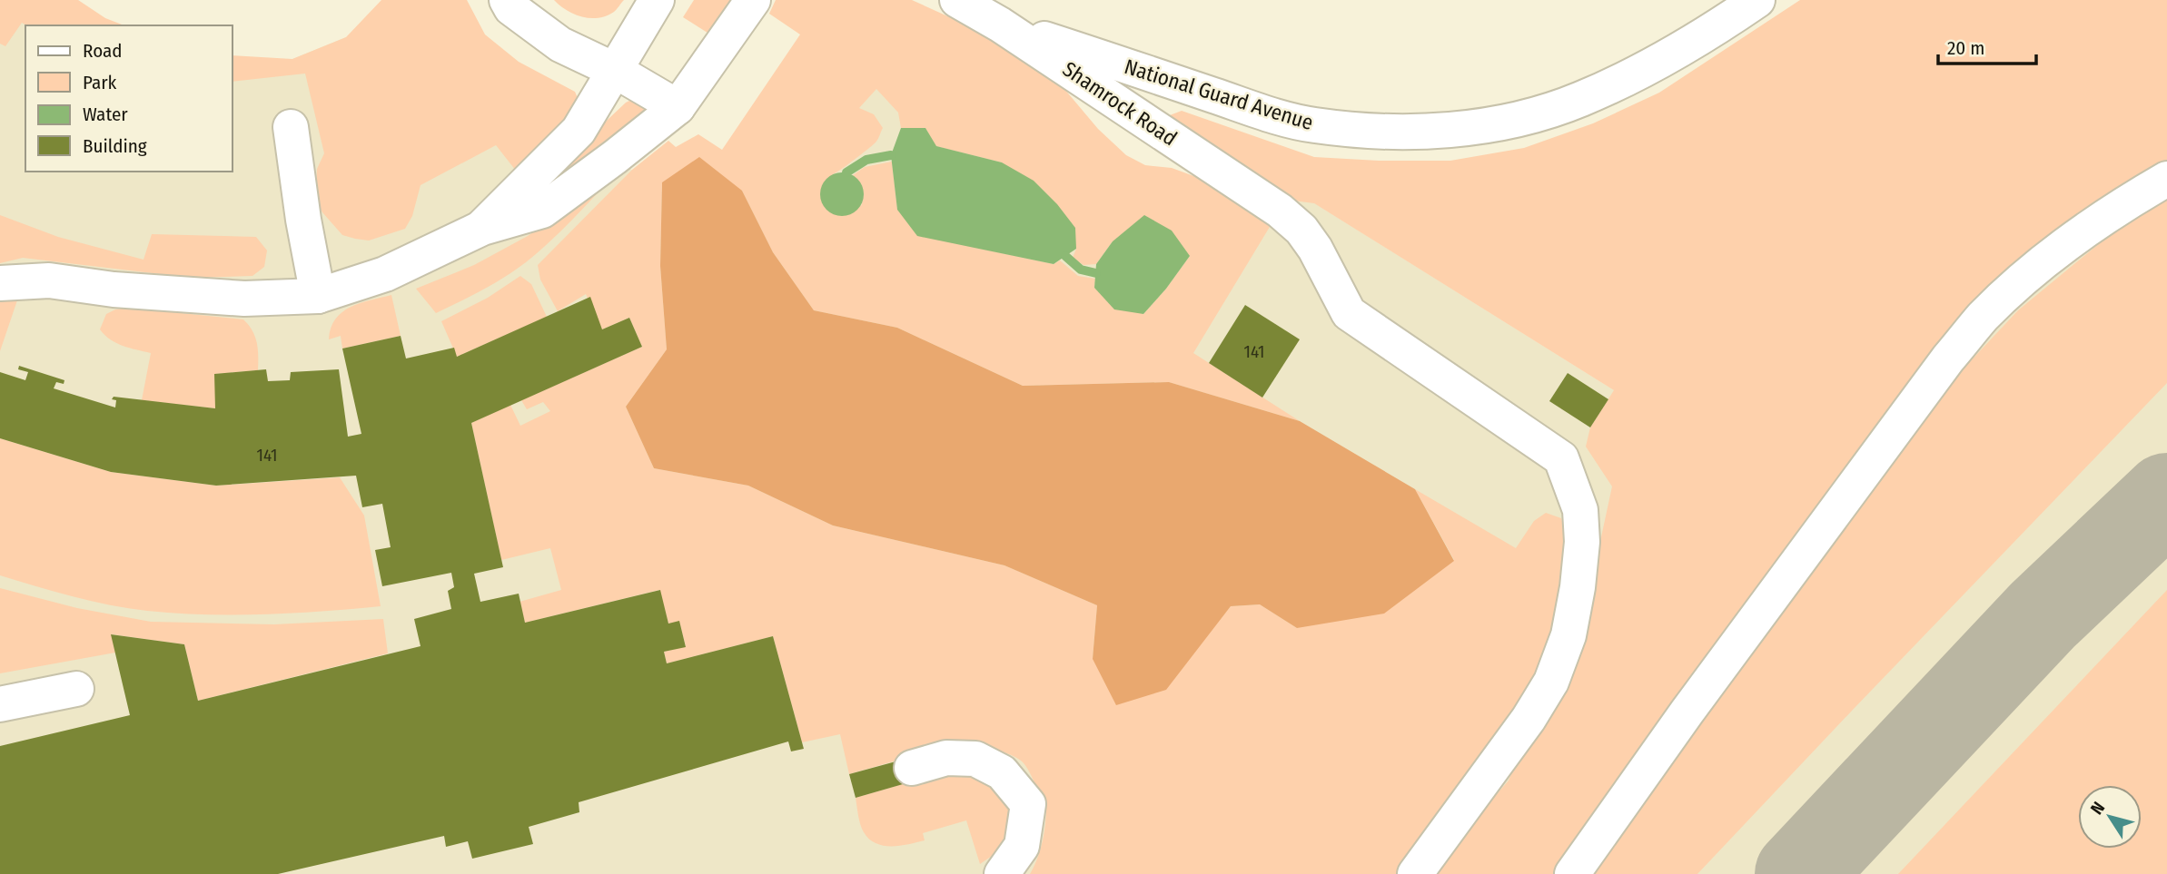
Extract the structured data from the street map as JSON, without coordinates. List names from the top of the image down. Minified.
{"streets":{"street":["National Guard Avenue","Shamrock Road"]},"crossings":[["National Guard Avenue","Shamrock Road"]],"house_numbers":["141","141"],"legend":["Road","Park","Water","Building"],"scale_bar":"20 m","north":"top left"}
